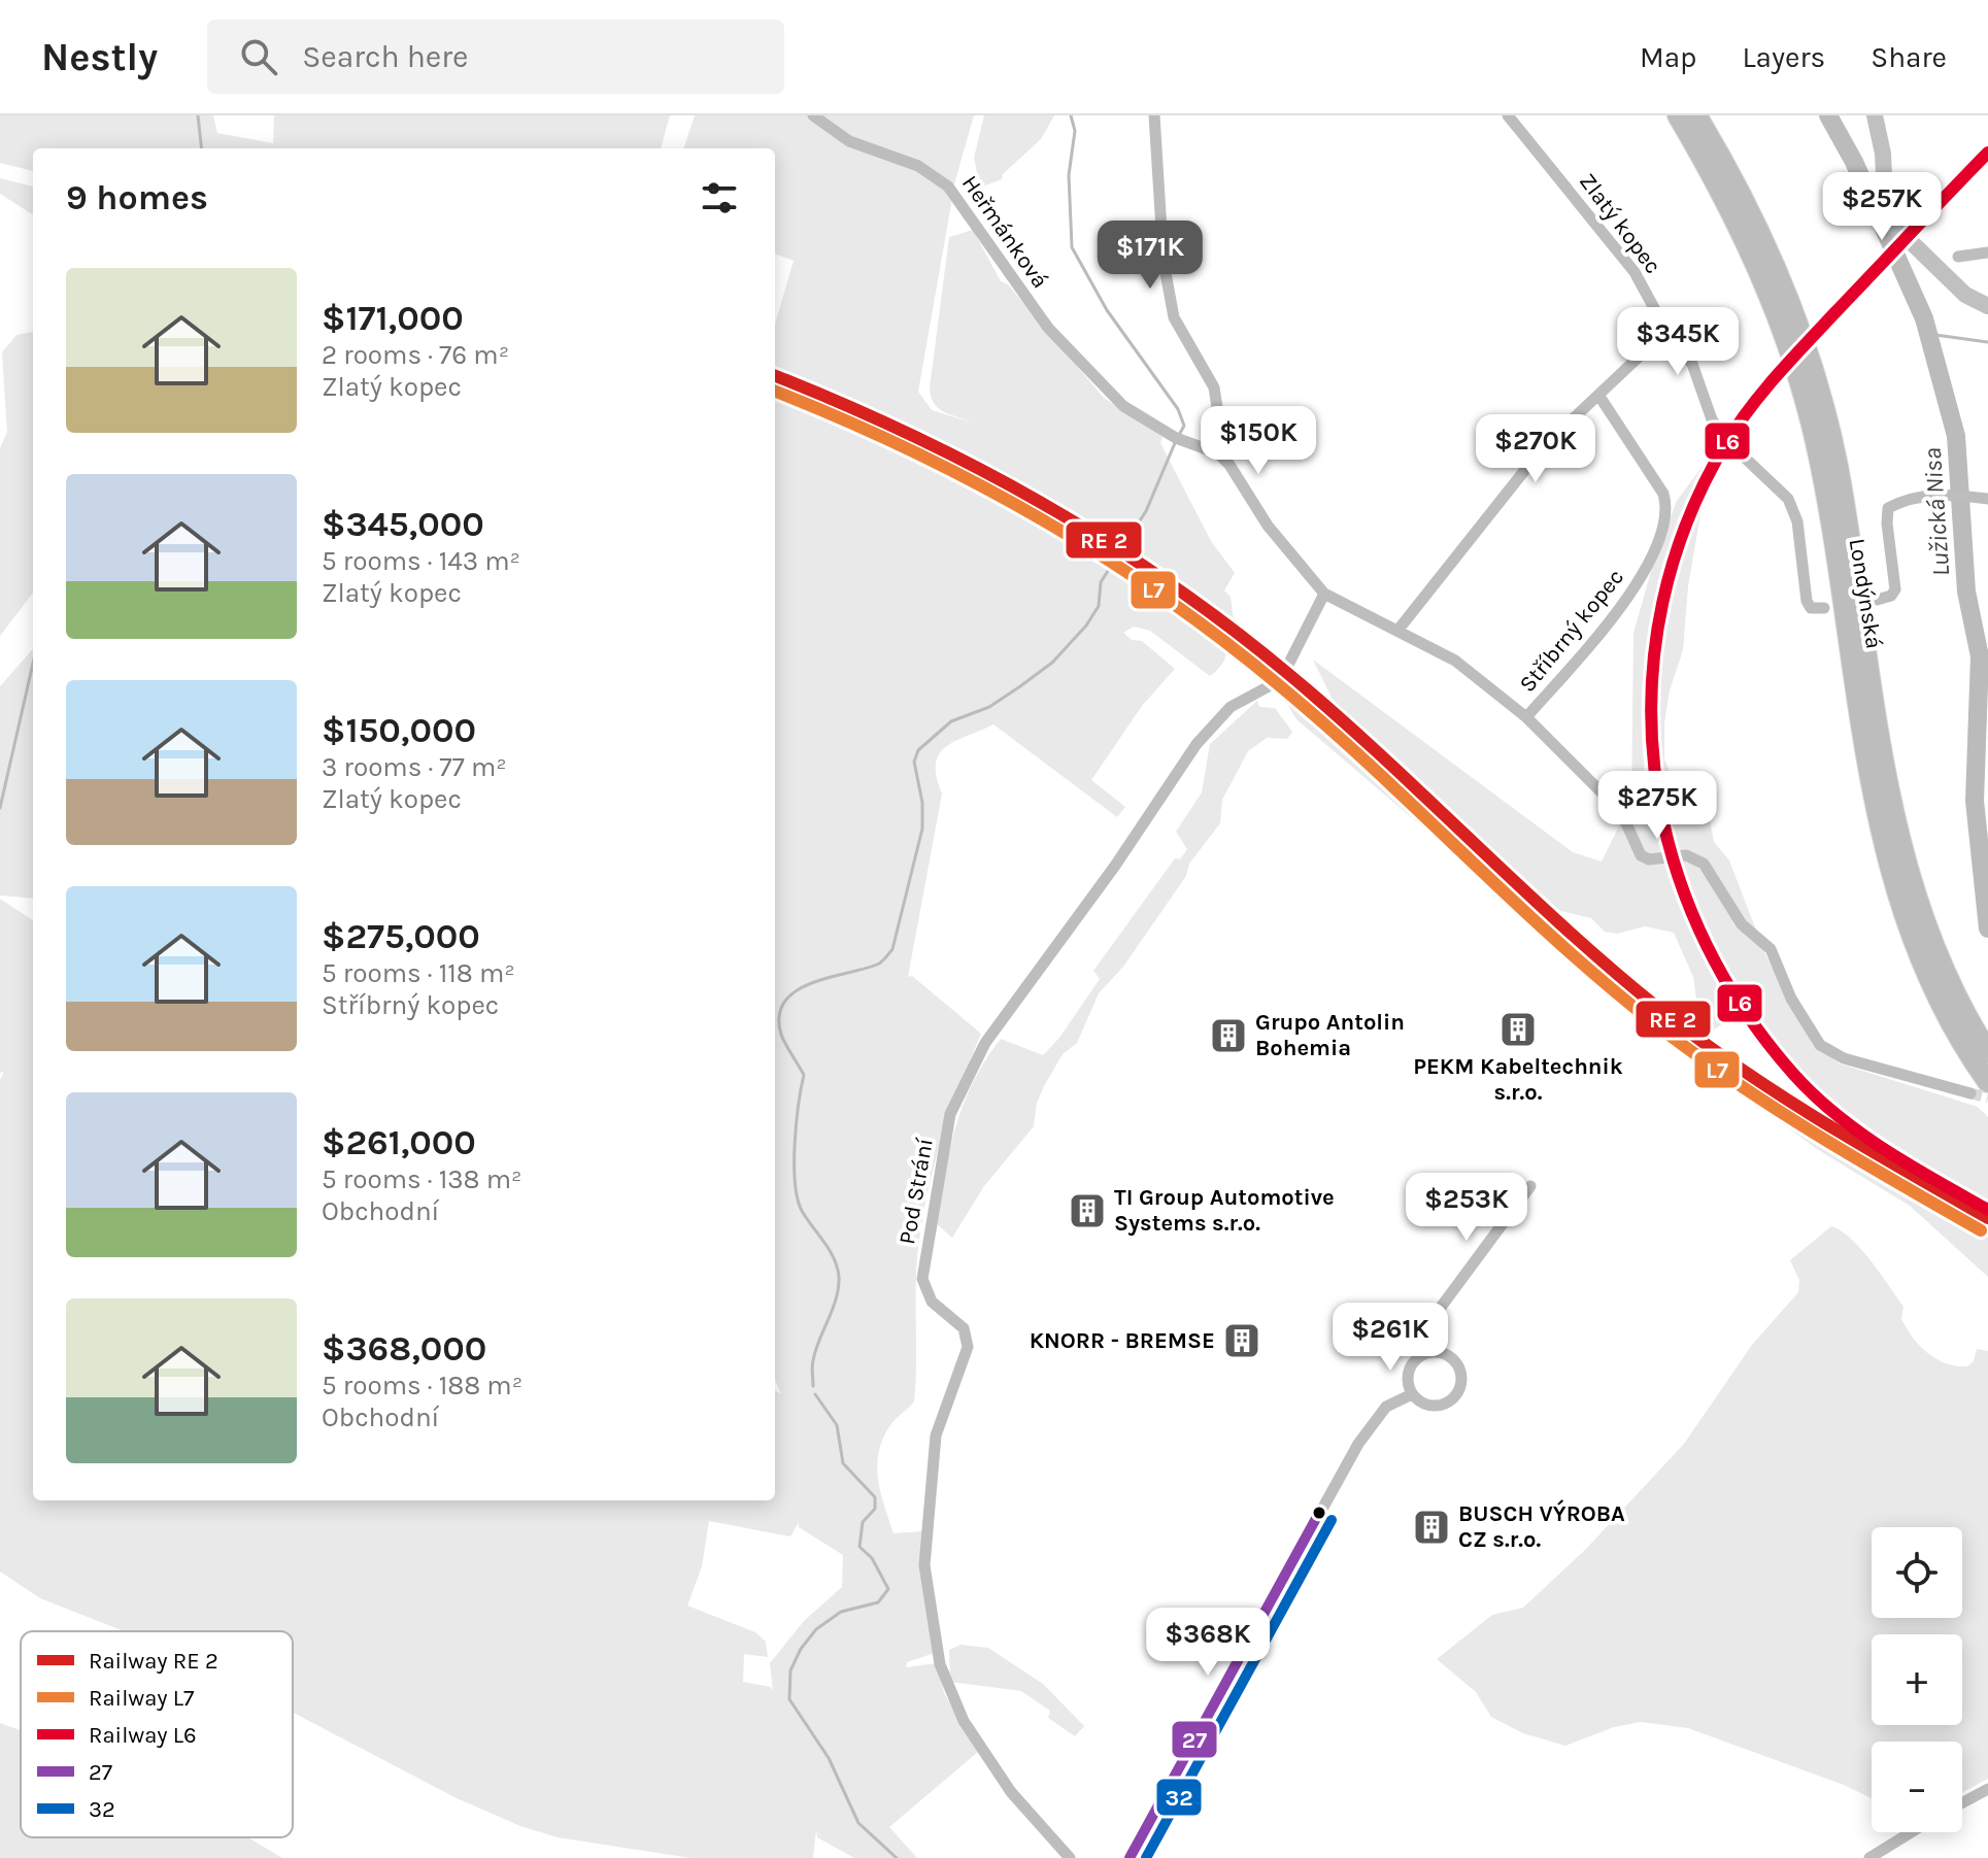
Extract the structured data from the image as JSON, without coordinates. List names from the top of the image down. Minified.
{"streets":{"highway":["Londýnská"],"street":["Zlatý kopec","Heřmánková","Stříbrný kopec","Pod Strání"]},"crossings":[["Heřmánková","Stříbrný kopec"],["Londýnská","Stříbrný kopec"],["Stříbrný kopec","Pod Strání"]],"water":["Lužická Nisa"],"places":{"building":["PEKM Kabeltechnik s.r.o.","Grupo Antolin Bohemia","TI Group Automotive Systems s.r.o.","KNORR - BREMSE","BUSCH VÝROBA CZ s.r.o."]},"lines":["rail line L6","rail line L7","transit line 27","transit line 32"],"legend":["Railway RE 2","Railway L7","Railway L6","27","32"],"page":{"header":"Nestly","search":"Search here","nav":["Map","Layers","Share"],"heading":"9 homes","price":["$257K","$171K","$345K","$150K","$270K","$275K","$253K","$261K","$368K"],"list":[{"name":"$171,000","note":"2 rooms · 76 m² · Zlatý kopec"},{"name":"$345,000","note":"5 rooms · 143 m² · Zlatý kopec"},{"name":"$150,000","note":"3 rooms · 77 m² · Zlatý kopec"},{"name":"$275,000","note":"5 rooms · 118 m² · Stříbrný kopec"},{"name":"$261,000","note":"5 rooms · 138 m² · Obchodní"},{"name":"$368,000","note":"5 rooms · 188 m² · Obchodní"}],"map_buttons":["+","−"]}}
